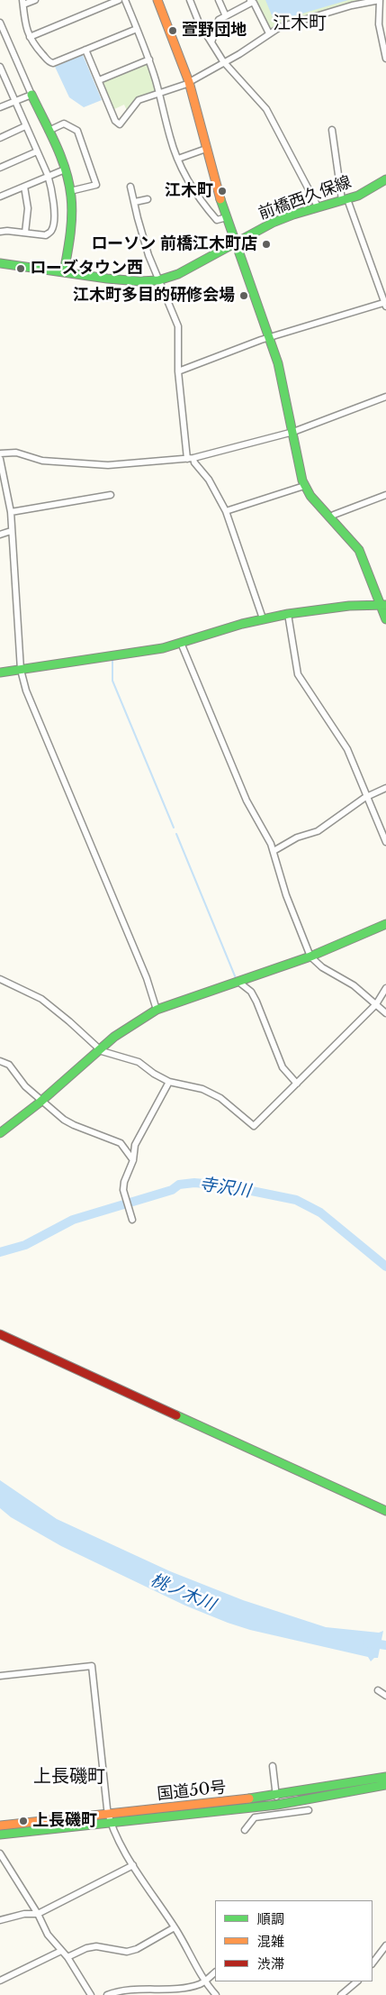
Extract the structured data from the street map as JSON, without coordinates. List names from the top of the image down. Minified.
{"streets":{"main road":["前橋西久保線","国道50号"]},"districts":["江木町","上長磯町"],"water":["寺沢川","桃ノ木川"],"places":["萱野団地","江木町","ローソン 前橋江木町店","ローズタウン西","江木町多目的研修会場","上長磯町"],"legend":["順調","混雑","渋滞"]}
